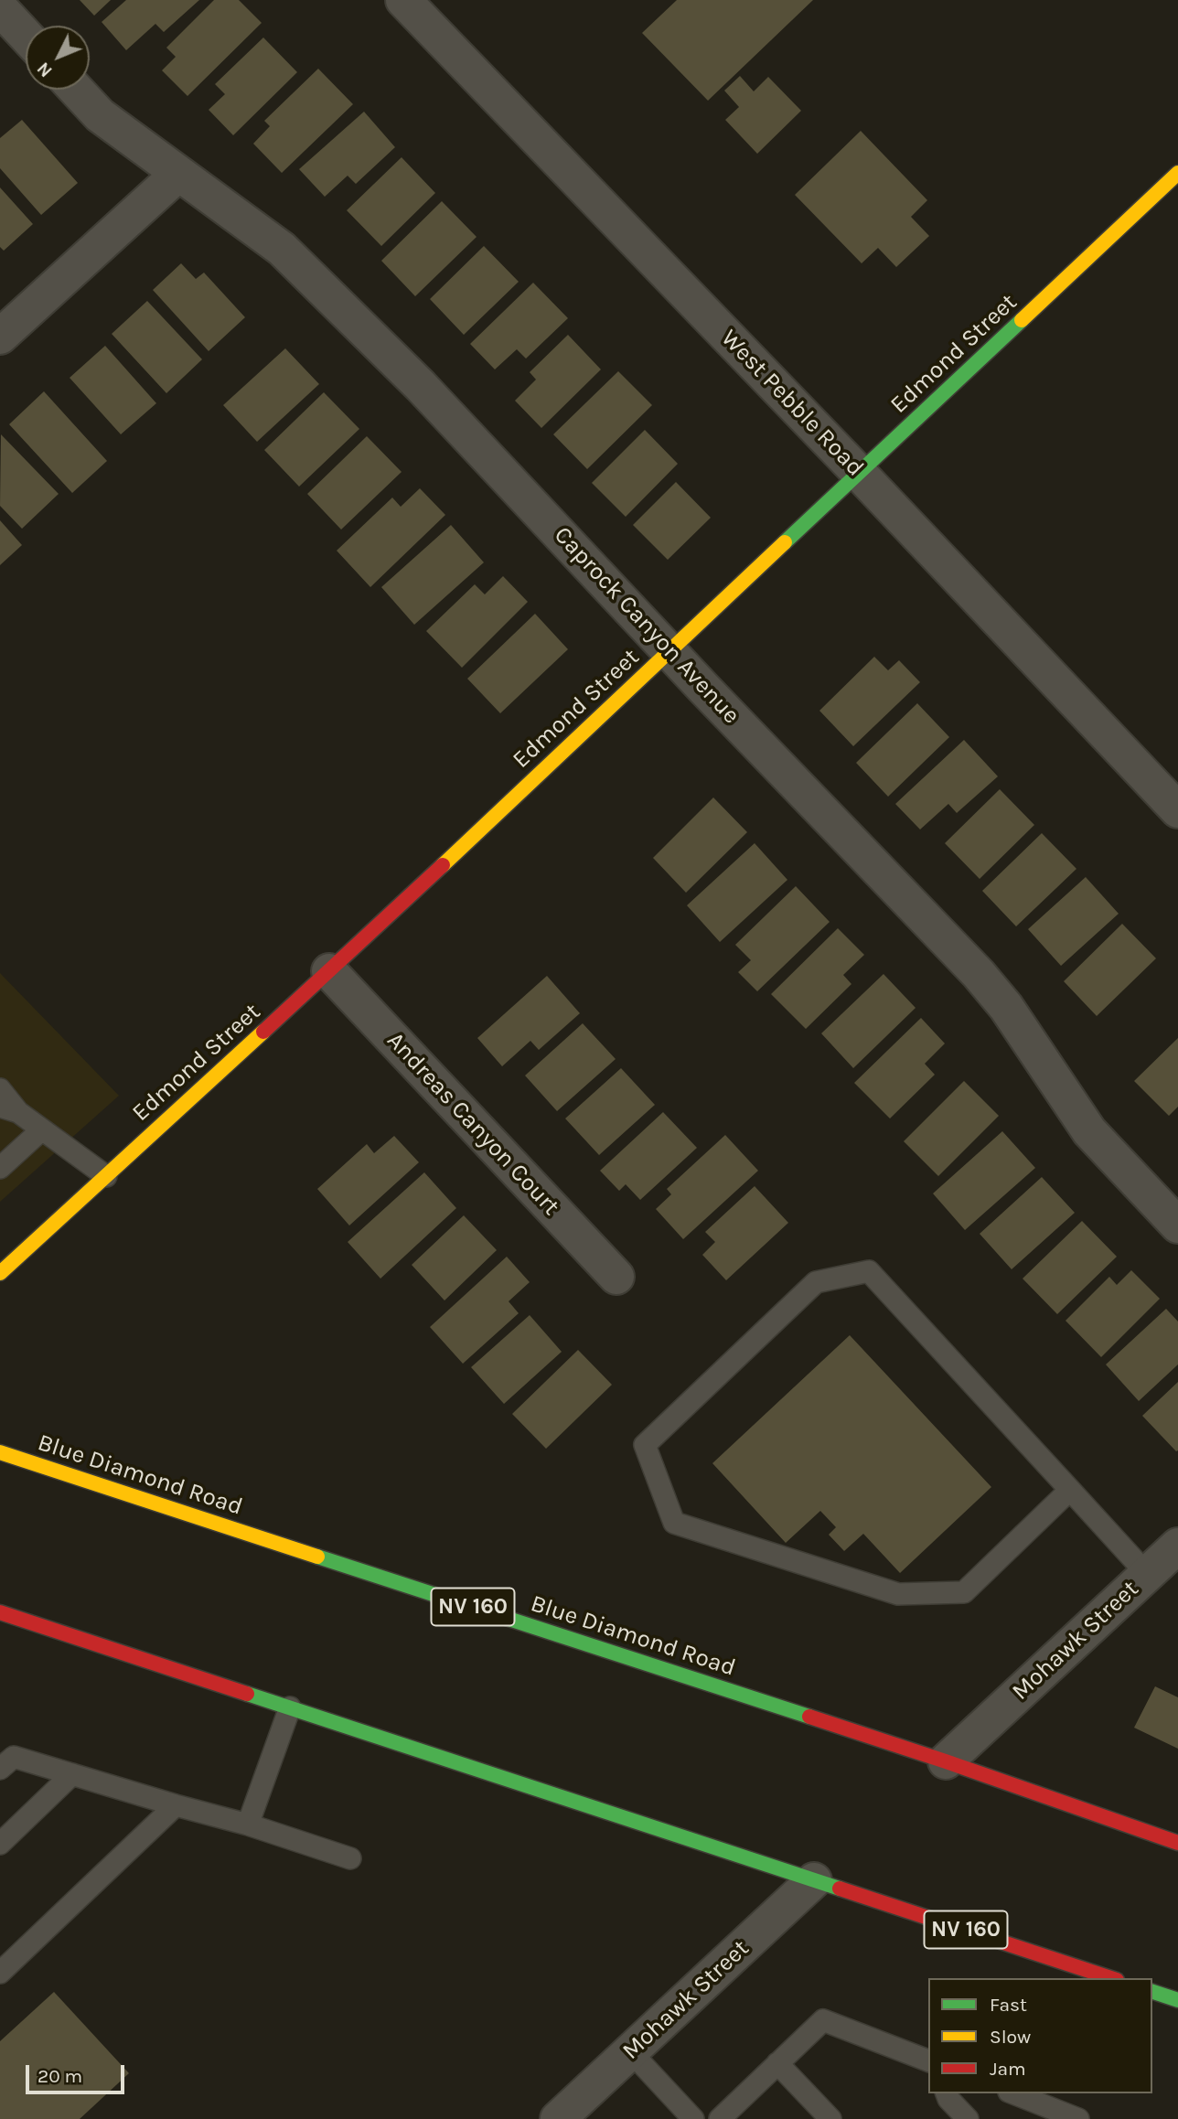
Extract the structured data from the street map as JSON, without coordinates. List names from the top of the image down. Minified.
{"streets":{"main road":["Edmond Street","Blue Diamond Road","NV 160"],"street":["West Pebble Road","Caprock Canyon Avenue","Andreas Canyon Court","Mohawk Street"]},"crossings":[["Edmond Street","West Pebble Road"],["Edmond Street","Caprock Canyon Avenue"],["Edmond Street","Andreas Canyon Court"],["Blue Diamond Road","Mohawk Street"],["NV 160","Mohawk Street"]],"legend":["Fast","Slow","Jam"],"scale_bar":"20 m","north":"bottom left"}
